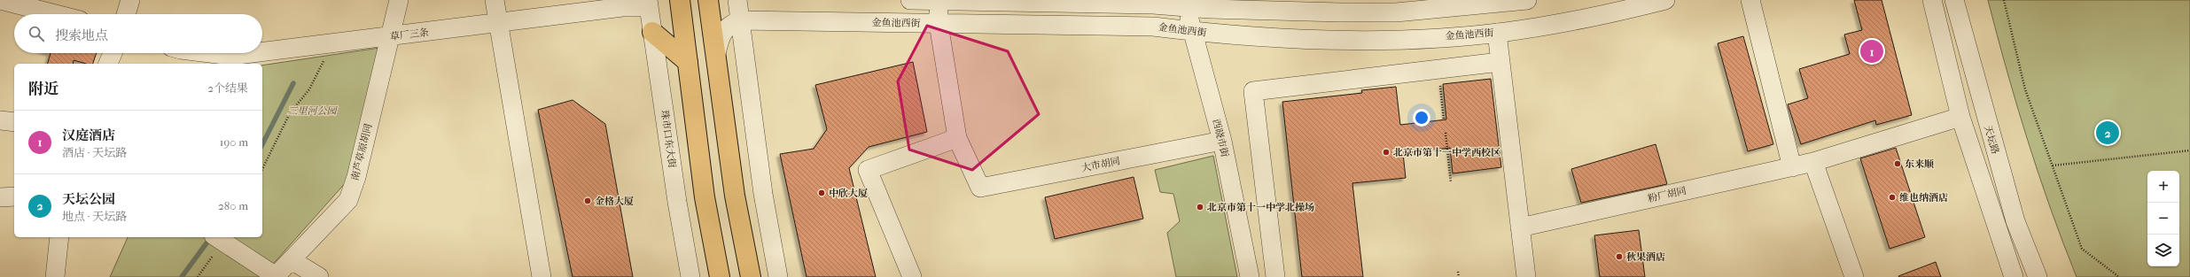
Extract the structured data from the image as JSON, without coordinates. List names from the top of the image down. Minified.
{"streets":{"street":["金鱼池西街","草厂三条","西晓市街","珠市口东大街","天坛路","南芦草原胡同","大市胡同","粉厂胡同"]},"crossings":[["金鱼池西街","西晓市街"],["草厂三条","珠市口东大街"],["草厂三条","南芦草原胡同"],["西晓市街","大市胡同"]],"parks":["三里河公园"],"places":["北京市第十一中学西校区","东来顺","中欣大厦","维也纳酒店","金格大厦","北京市第十一中学北操场","秋果酒店"],"page":{"search":"搜索地点","pins":["1","2"],"heading":["附近","2个结果"],"list":[{"mark":"1","name":"汉庭酒店","note":"酒店 · 天坛路","value":"190 m"},{"mark":"2","name":"天坛公园","note":"地点 · 天坛路","value":"280 m"}],"map_buttons":["+","−"]}}
